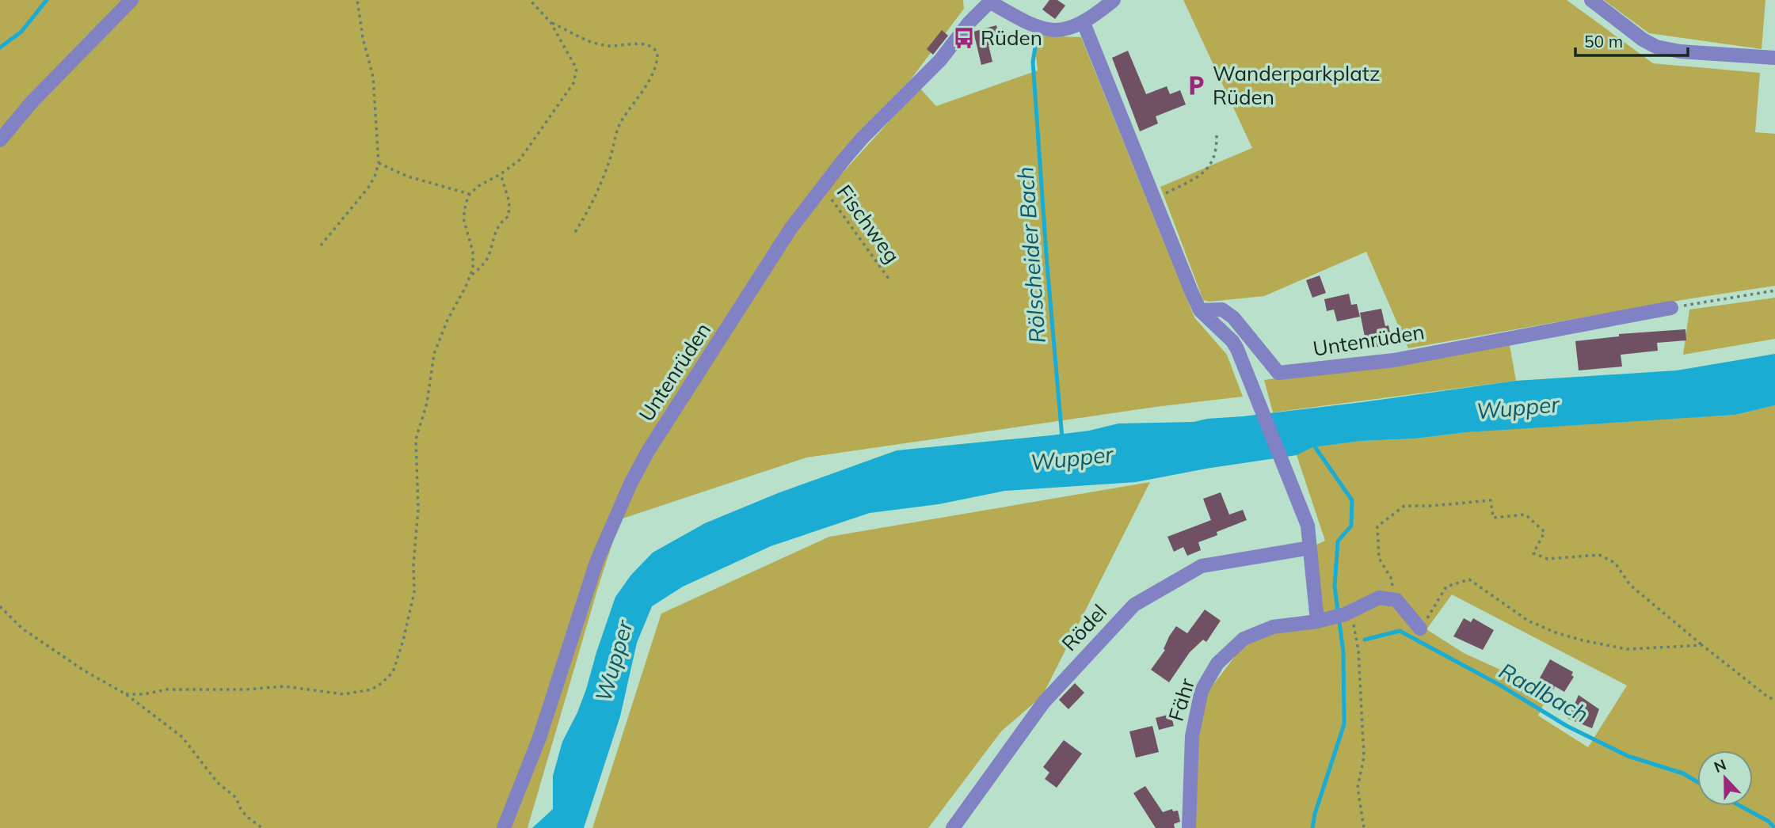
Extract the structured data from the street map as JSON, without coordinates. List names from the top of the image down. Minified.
{"streets":{"street":["Untenrüden","Rödel","Fähr"],"path":["Fischweg"]},"crossings":[["Fischweg","Untenrüden"]],"water":["Rölscheider Bach","Wupper","Radlbach"],"places":{"bus stop":["Rüden"],"parking":["Wanderparkplatz Rüden"]},"scale_bar":"50 m","north":"top"}
